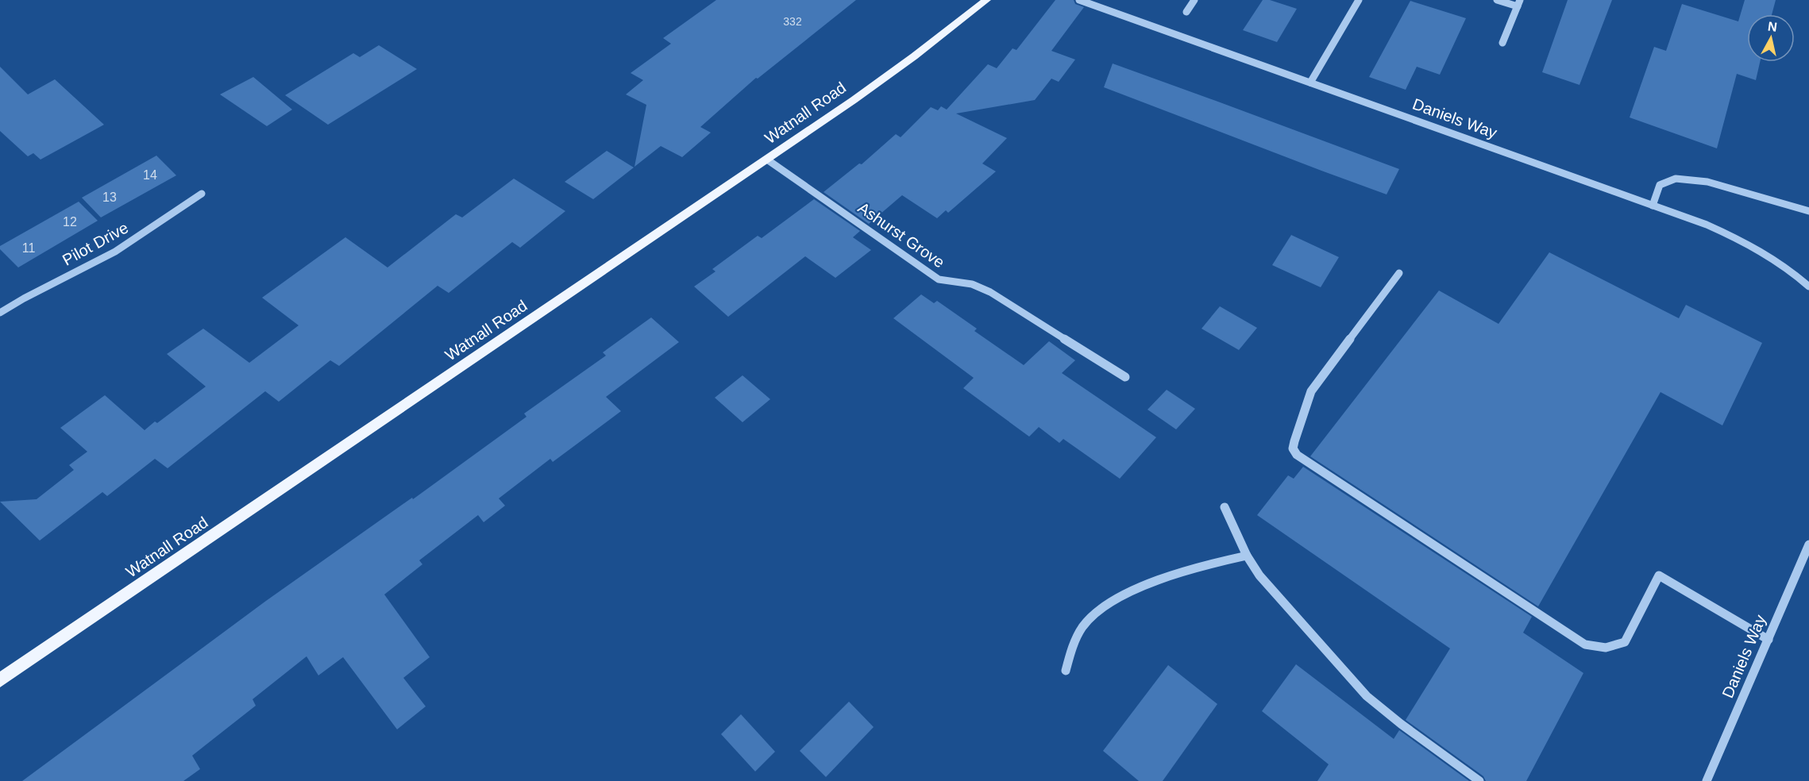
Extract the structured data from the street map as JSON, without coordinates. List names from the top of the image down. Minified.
{"streets":{"main road":["Watnall Road"],"street":["Daniels Way","Ashurst Grove","Pilot Drive"]},"crossings":[["Watnall Road","Ashurst Grove"]],"house_numbers":["332","14","13","12","11"],"north":"top"}
